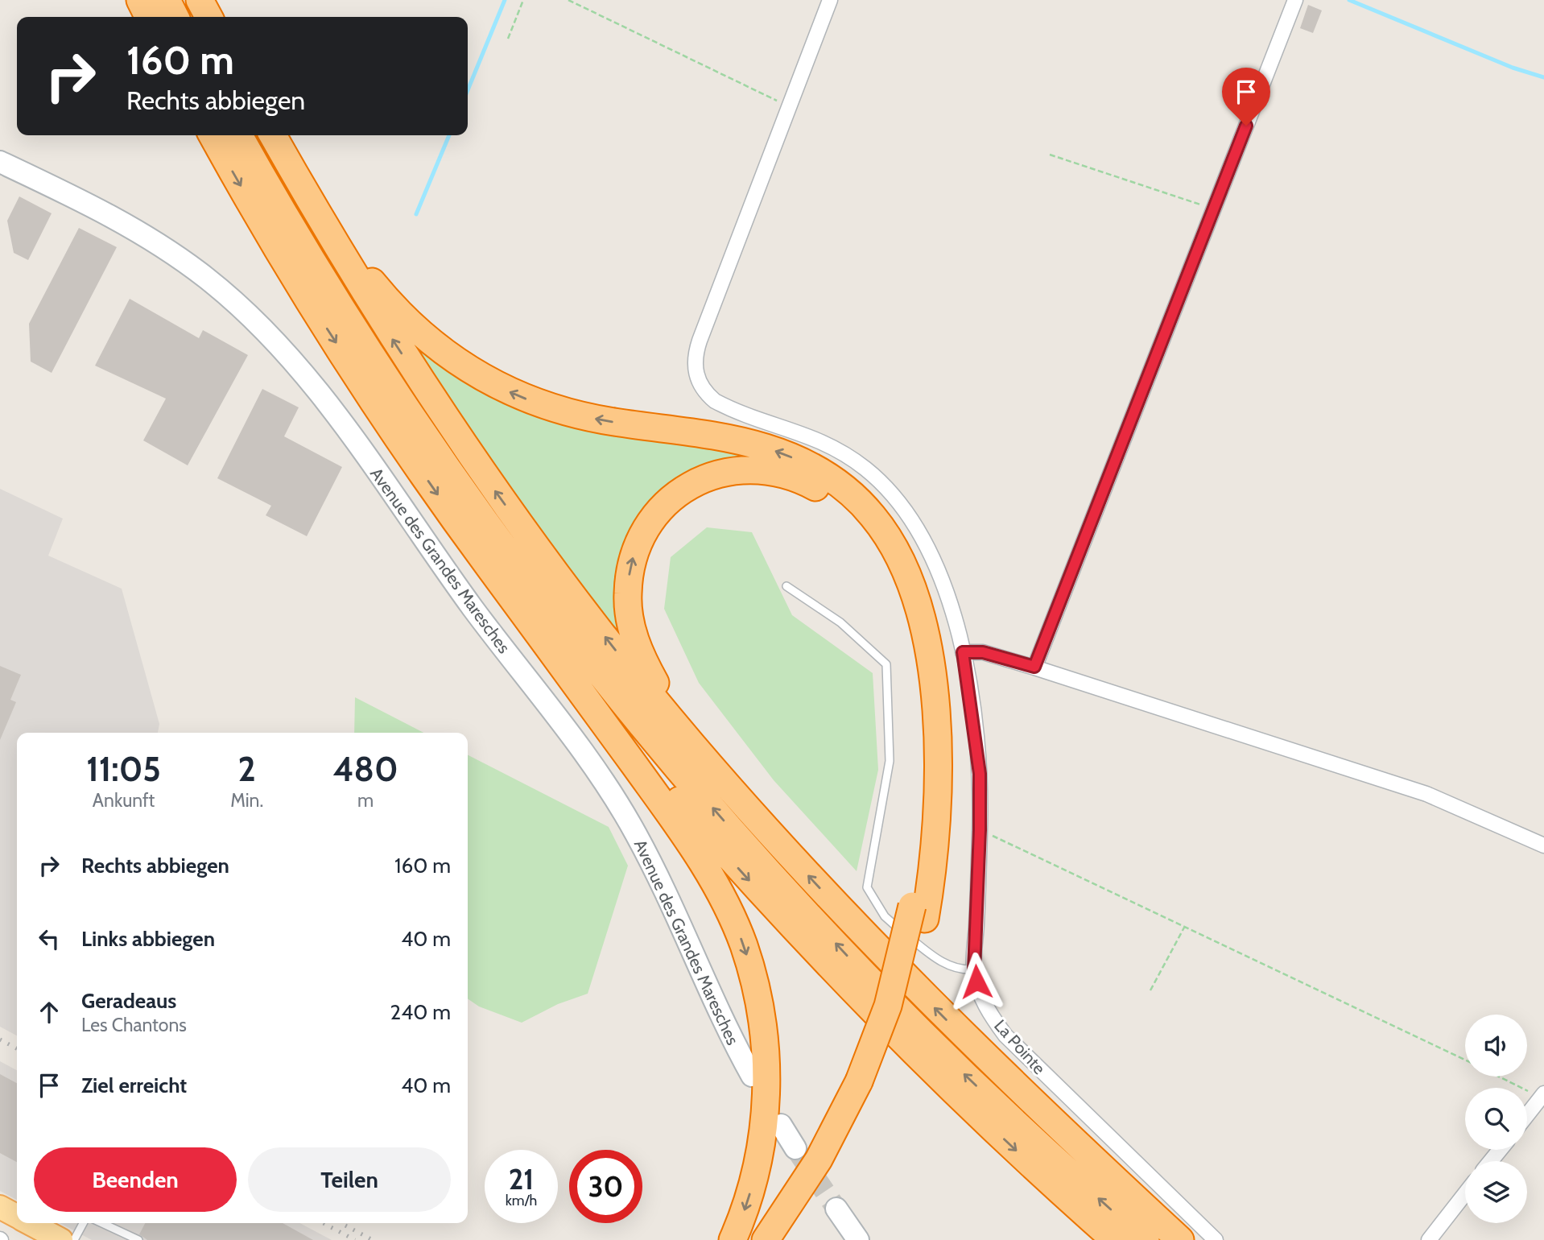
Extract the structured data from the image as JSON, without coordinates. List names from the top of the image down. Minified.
{"streets":{"main road":["Avenue des Grandes Maresches"],"street":["La Pointe"]},"page":{"turn":["160 m","Rechts abbiegen"],"eta":["11:05","Ankunft","2","Min.","480","m"],"list":[{"name":"Rechts abbiegen","value":"160 m"},{"name":"Links abbiegen","value":"40 m"},{"name":"Geradeaus","note":"Les Chantons","value":"240 m"},{"name":"Ziel erreicht","value":"40 m"}],"buttons":["Beenden","Teilen"],"speed":"21 km/h","limit":"30"}}
